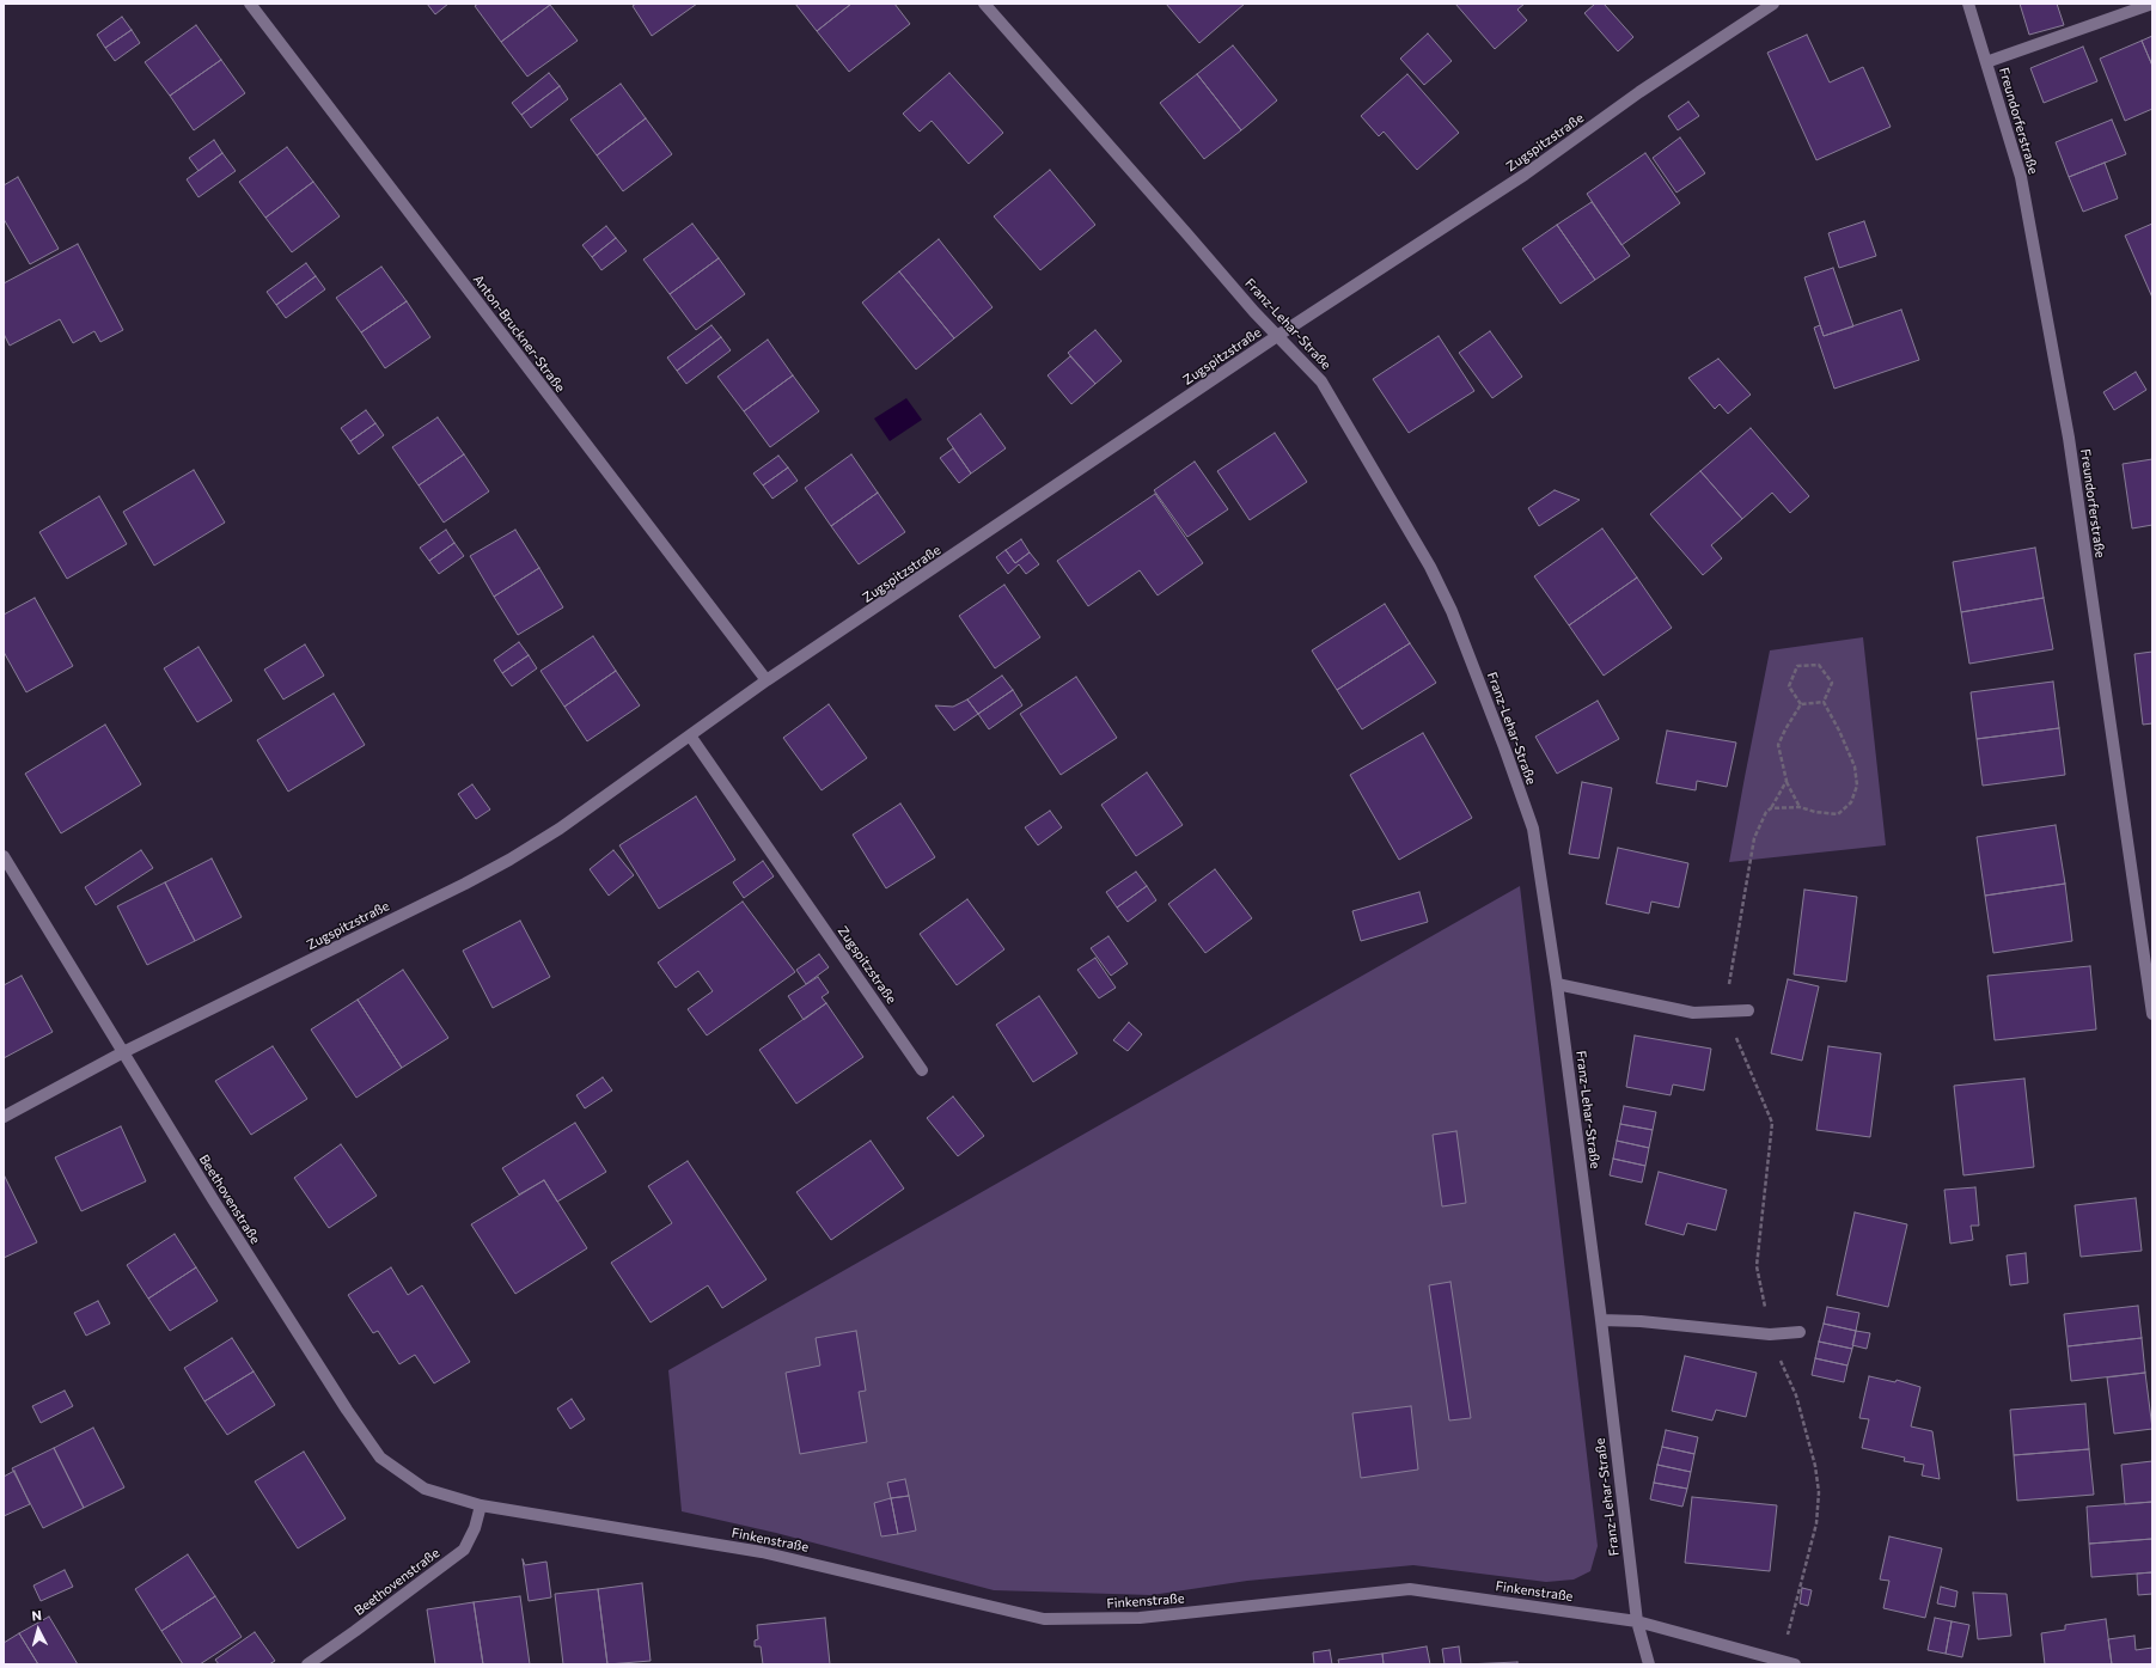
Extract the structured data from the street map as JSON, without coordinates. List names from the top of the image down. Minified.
{"streets":{"street":["Freundorferstraße","Zugspitzstraße","Franz-Lehar-Straße","Anton-Bruckner-Straße","Beethovenstraße","Finkenstraße"]},"crossings":[["Zugspitzstraße","Franz-Lehar-Straße"],["Zugspitzstraße","Anton-Bruckner-Straße"],["Zugspitzstraße","Beethovenstraße"],["Franz-Lehar-Straße","Finkenstraße"],["Beethovenstraße","Finkenstraße"]],"north":"top"}
